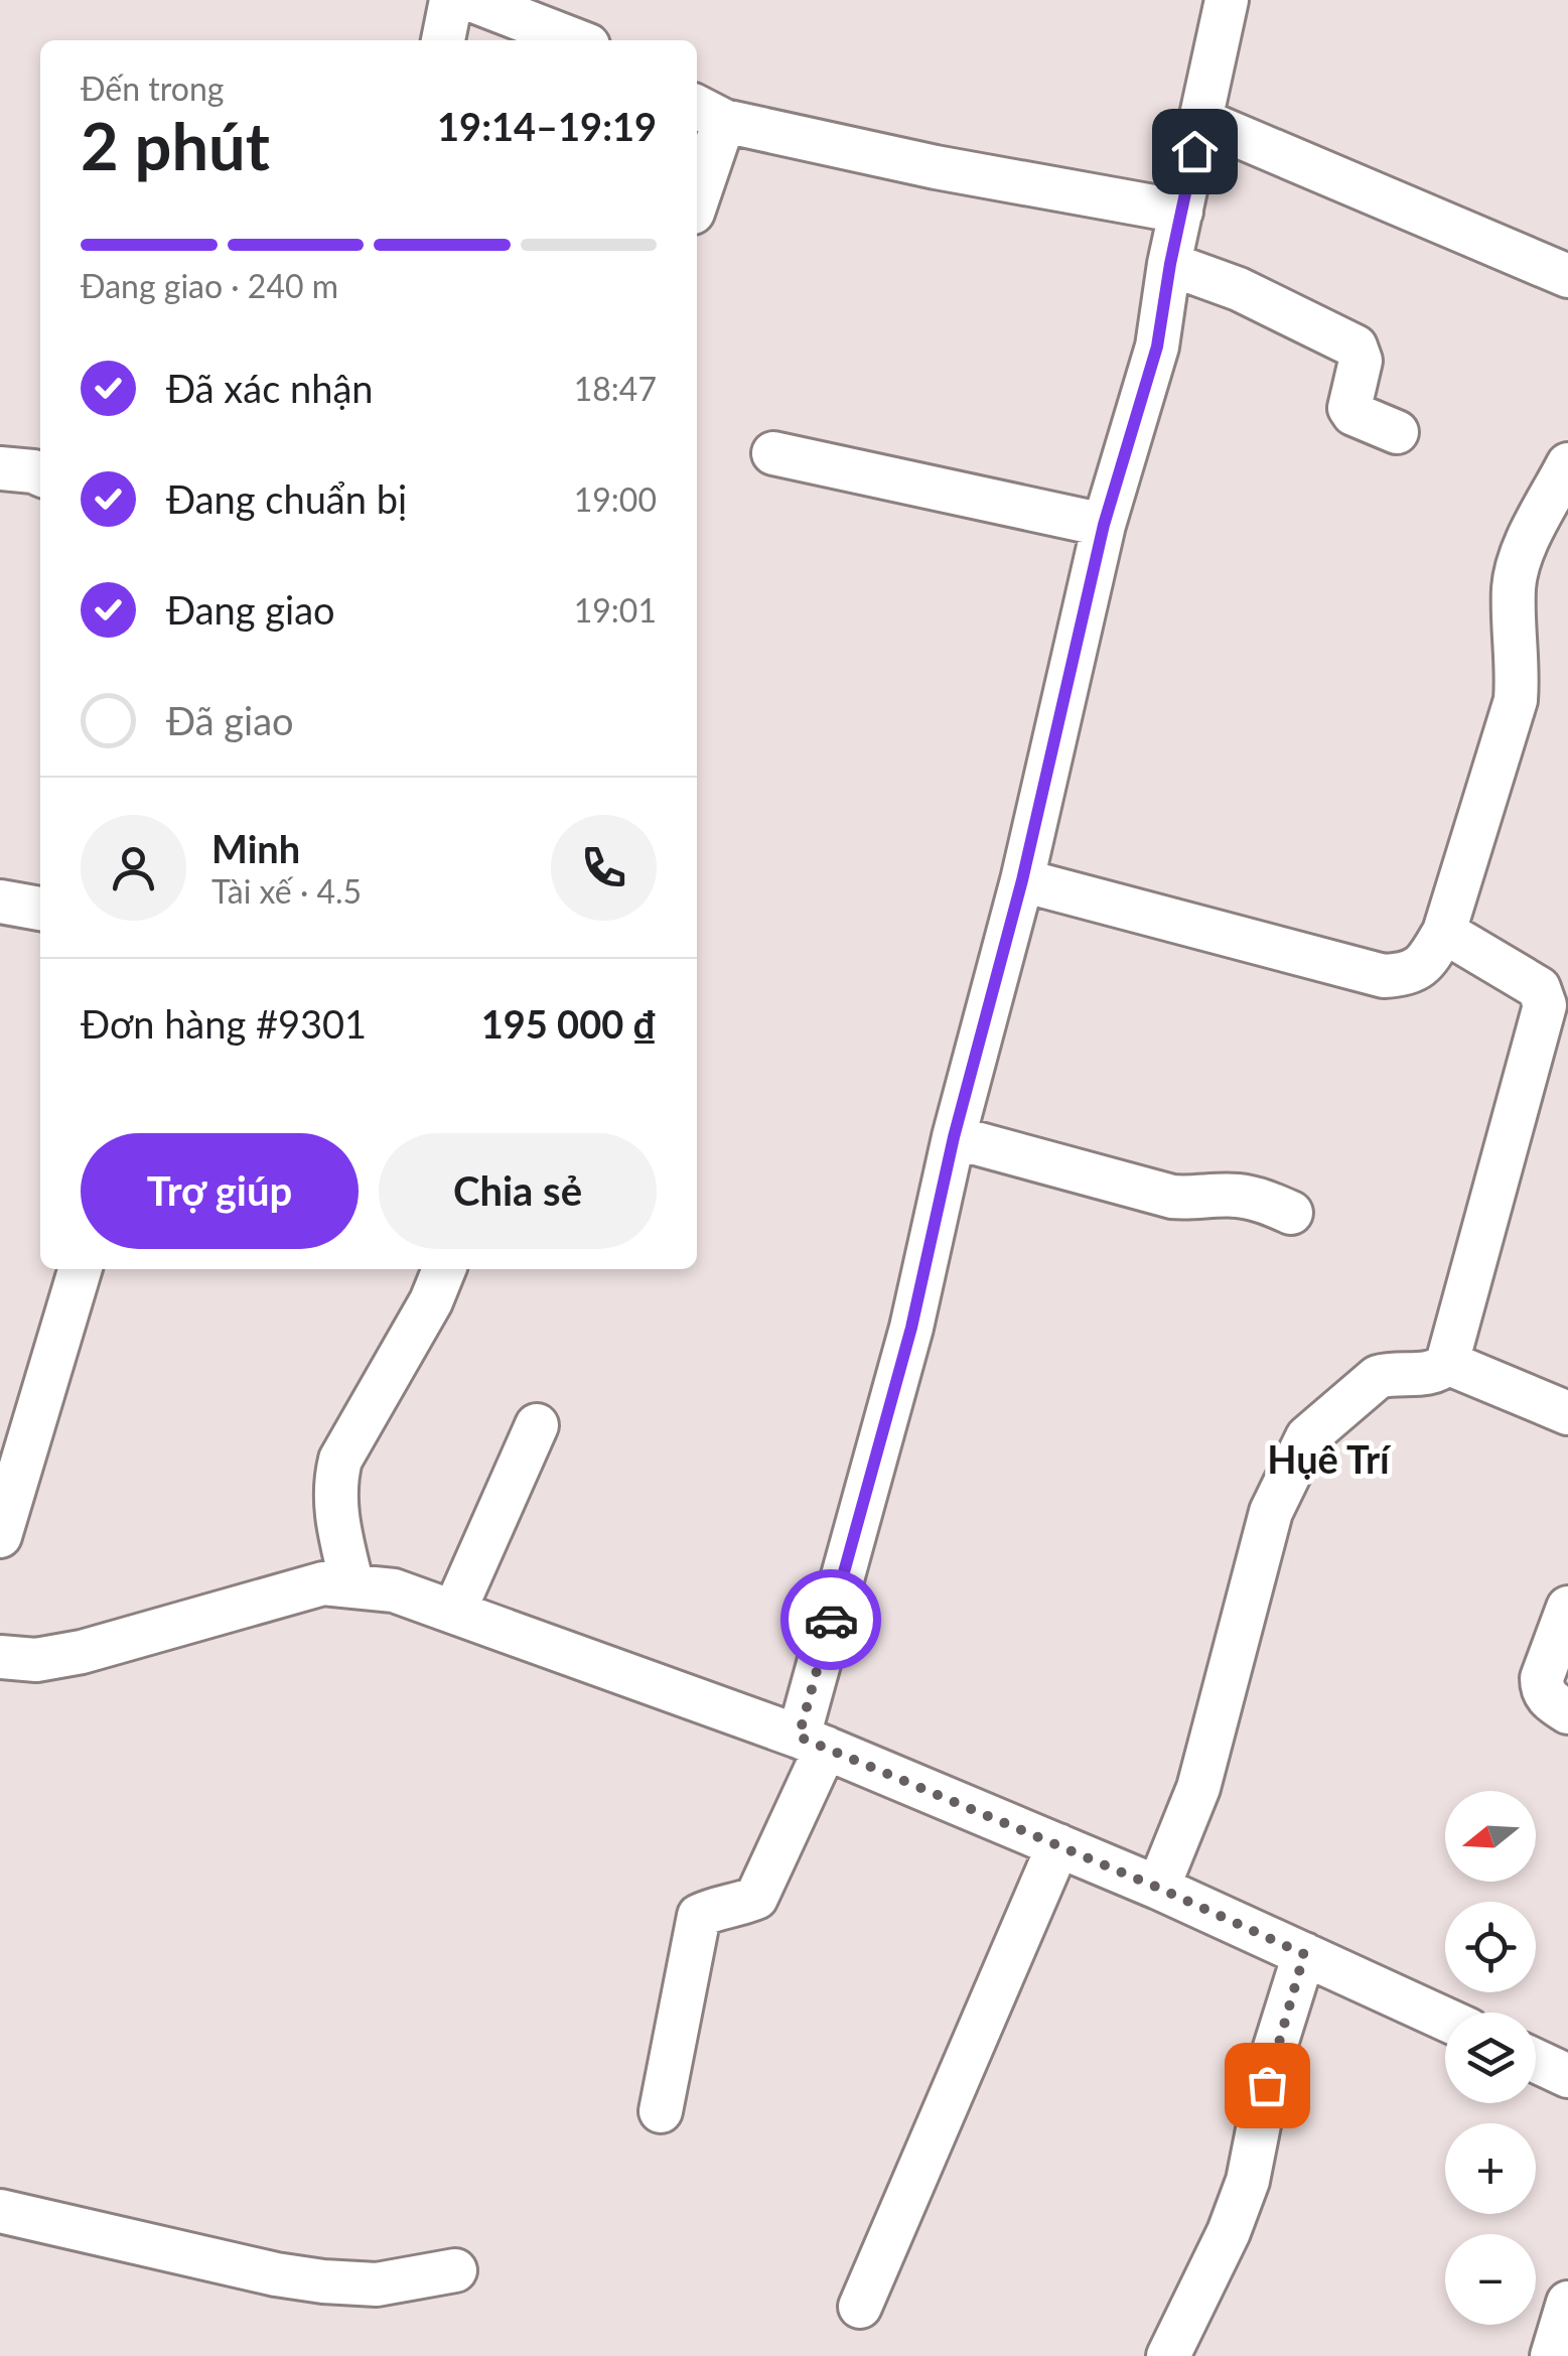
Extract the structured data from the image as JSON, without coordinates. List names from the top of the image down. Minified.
{"districts":["Hụê Trí"],"north":"left","page":{"heading":["2 phút","Đến trong","19:14–19:19"],"panel":["Minh","Tài xế · 4.5","Đơn hàng #9301","195 000 ₫"],"bar":"Đang giao · 240 m","list":[["Đã xác nhận","18:47"],["Đang chuẩn bị","19:00"],["Đang giao","19:01"],"Đã giao"],"buttons":["Trợ giúp","Chia sẻ"],"map_buttons":["+","−"]}}
